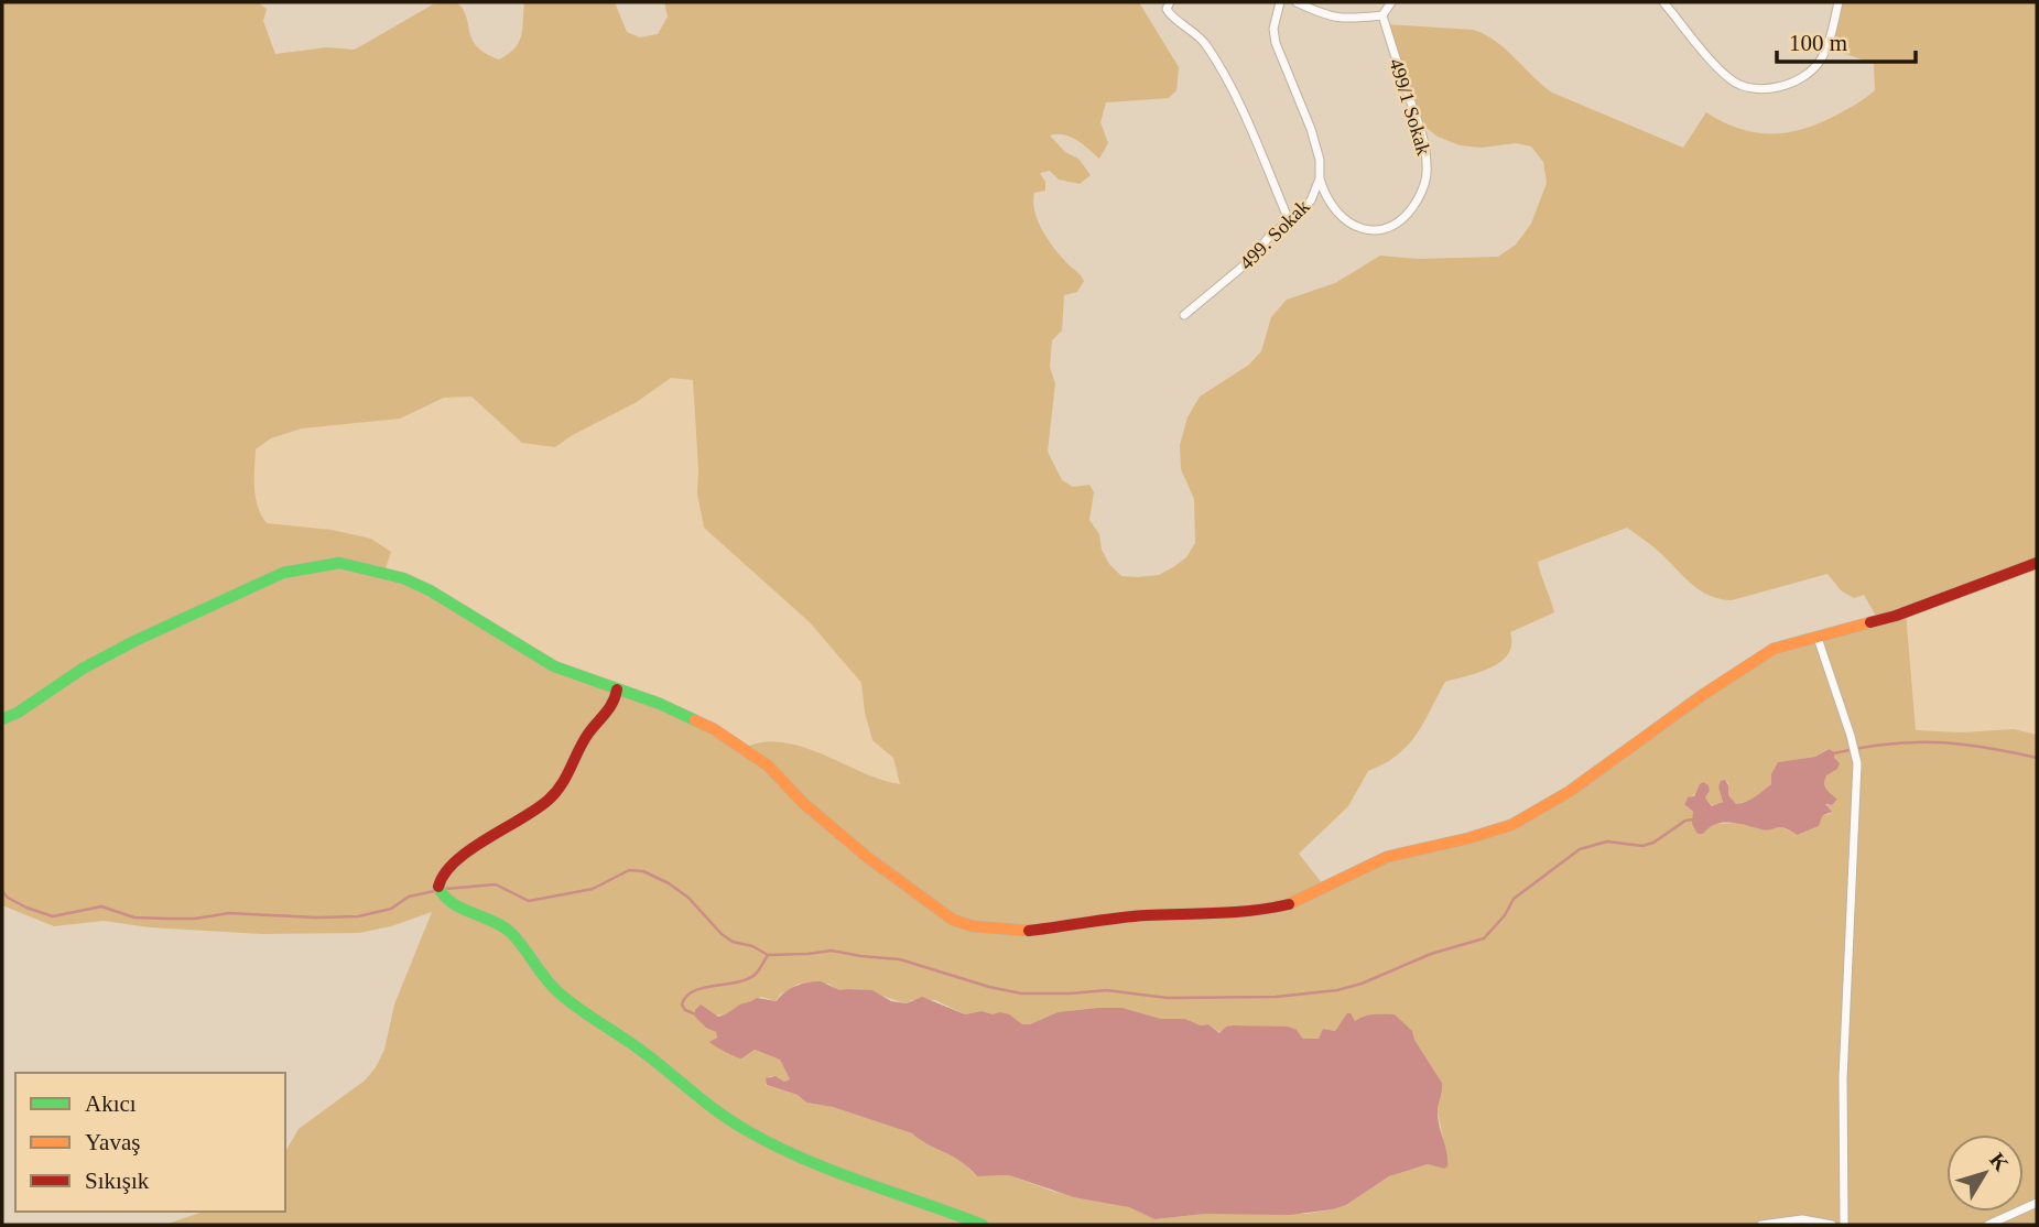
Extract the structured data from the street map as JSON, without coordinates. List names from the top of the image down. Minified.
{"streets":{"street":["499/1 Sokak","499. Sokak"]},"crossings":[["499/1 Sokak","499. Sokak"]],"legend":["Akıcı","Yavaş","Sıkışık"],"scale_bar":"100 m","north":"top right"}
